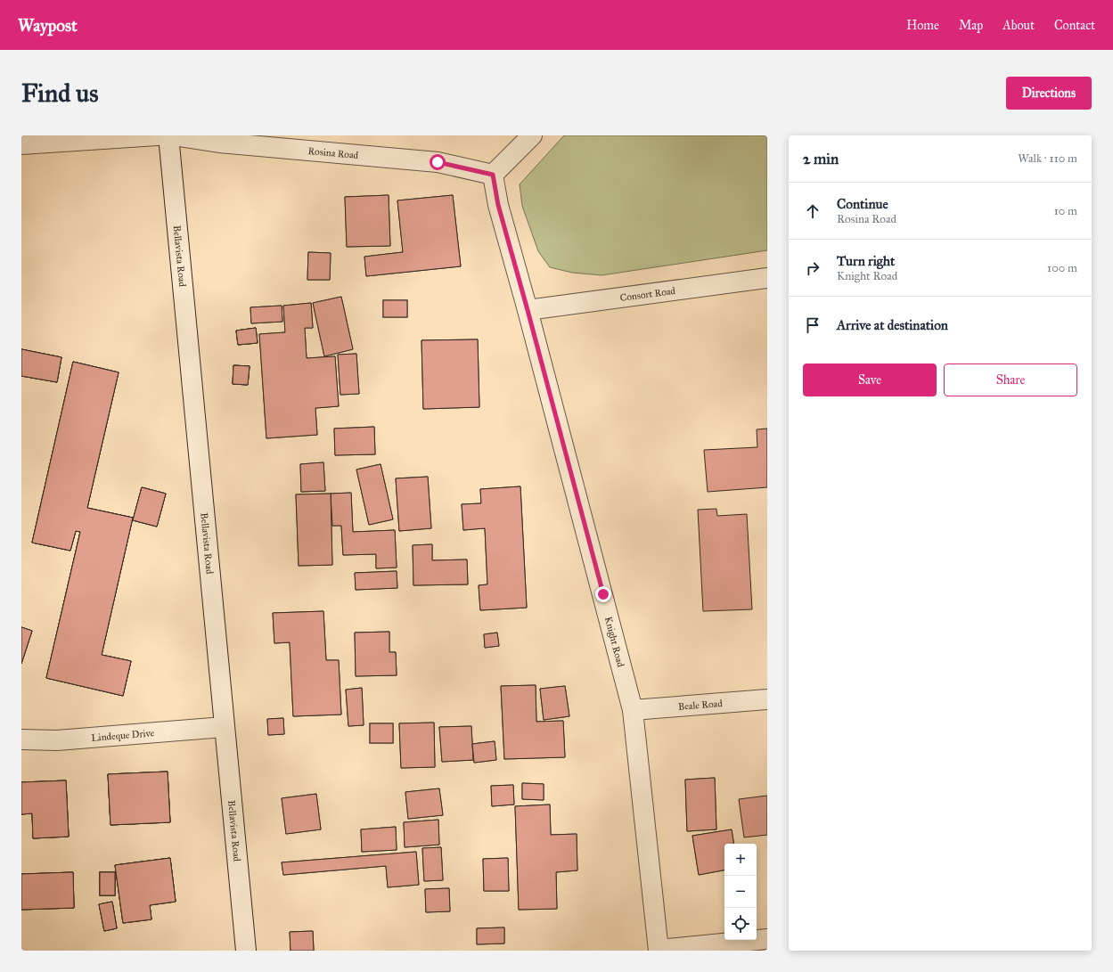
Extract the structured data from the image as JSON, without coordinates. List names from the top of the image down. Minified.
{"streets":{"street":["Rosina Road","Bellavista Road","Consort Road","Knight Road","Beale Road","Lindeque Drive"]},"crossings":[["Rosina Road","Knight Road"],["Bellavista Road","Lindeque Drive"],["Consort Road","Knight Road"],["Knight Road","Beale Road"]],"page":{"header":"Waypost","nav":["Home","Map","About","Contact"],"buttons":["Directions",["Save","Share"]],"title":"Find us","heading":["2 min","Walk · 110 m"],"list":[["Continue","Rosina Road","10 m"],["Turn right","Knight Road","100 m"],"Arrive at destination"],"map_buttons":["+","−"]}}
